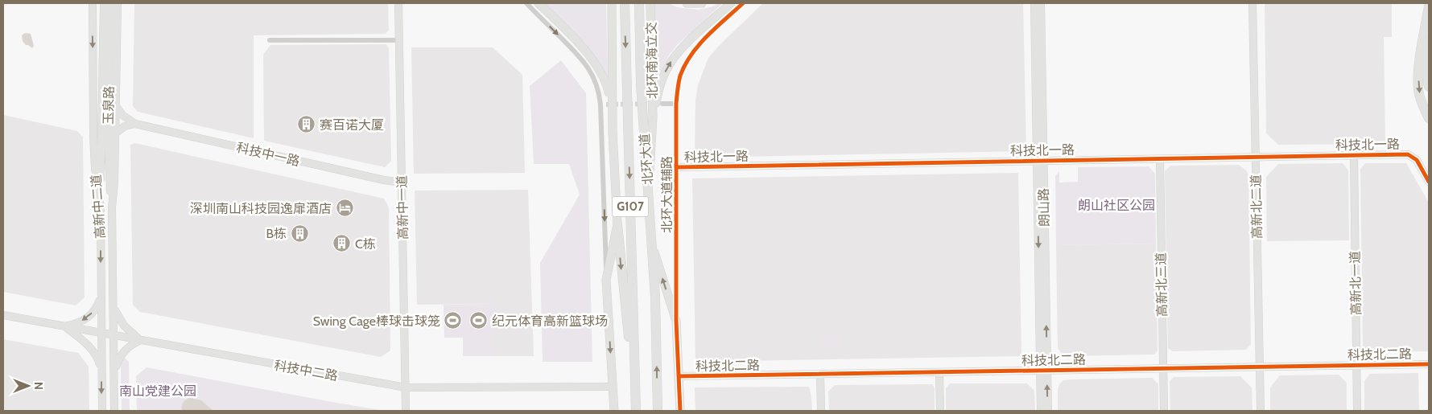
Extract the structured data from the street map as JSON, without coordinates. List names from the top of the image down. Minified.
{"streets":{"highway":["北环大道","G107"],"main road":["北环南海立交","北环大道辅路"],"street":["玉泉路","科技北一路","科技中一路","高新中二道","高新北二道","高新中一道","朗山路","高新北一道","高新北三道","科技北二路","科技中二路"]},"crossings":[["北环南海立交","北环大道辅路"],["玉泉路","高新中二道"],["科技北一路","北环大道辅路"],["科技北一路","高新北二道"],["科技北一路","朗山路"],["科技北一路","高新北一道"],["科技北一路","高新北三道"],["科技中一路","高新中二道"],["科技中一路","高新中一道"],["北环大道","北环大道辅路"],["北环大道辅路","科技北二路"],["高新中二道","科技中二路"],["高新北二道","科技北二路"],["高新中一道","科技中二路"],["朗山路","科技北二路"],["高新北一道","科技北二路"],["高新北三道","科技北二路"]],"parks":["朗山社区公园","南山党建公园"],"places":{"building":["赛百诺大厦","B栋","C栋"],"hotel":["深圳南山科技园逸扉酒店"],"sports":["Swing Cage棒球击球笼","纪元体育高新篮球场"]},"north":"right"}
